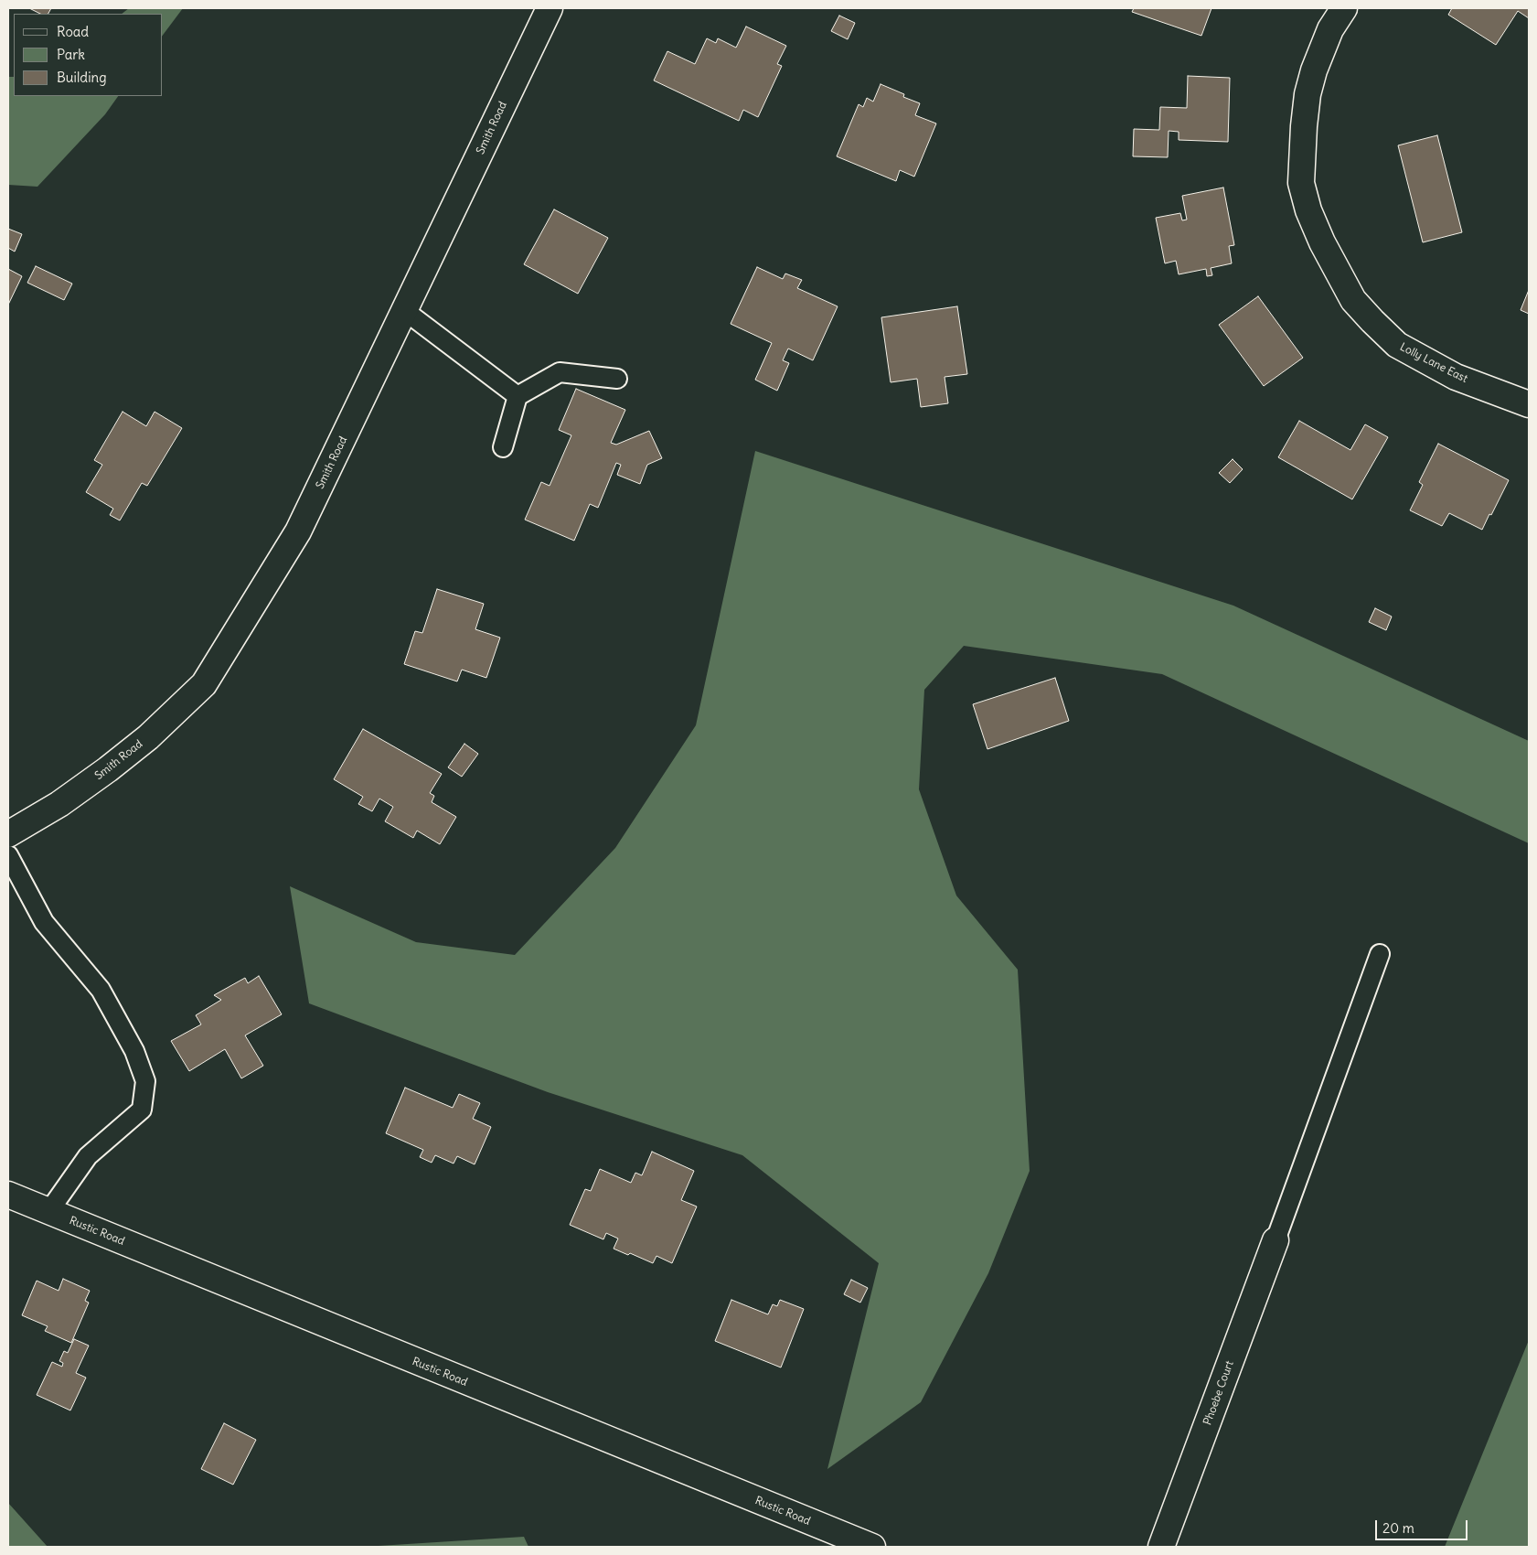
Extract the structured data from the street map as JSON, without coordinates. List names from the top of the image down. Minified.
{"streets":{"street":["Smith Road","Lolly Lane East","Rustic Road","Phoebe Court"]},"legend":["Road","Park","Building"],"scale_bar":"20 m"}
